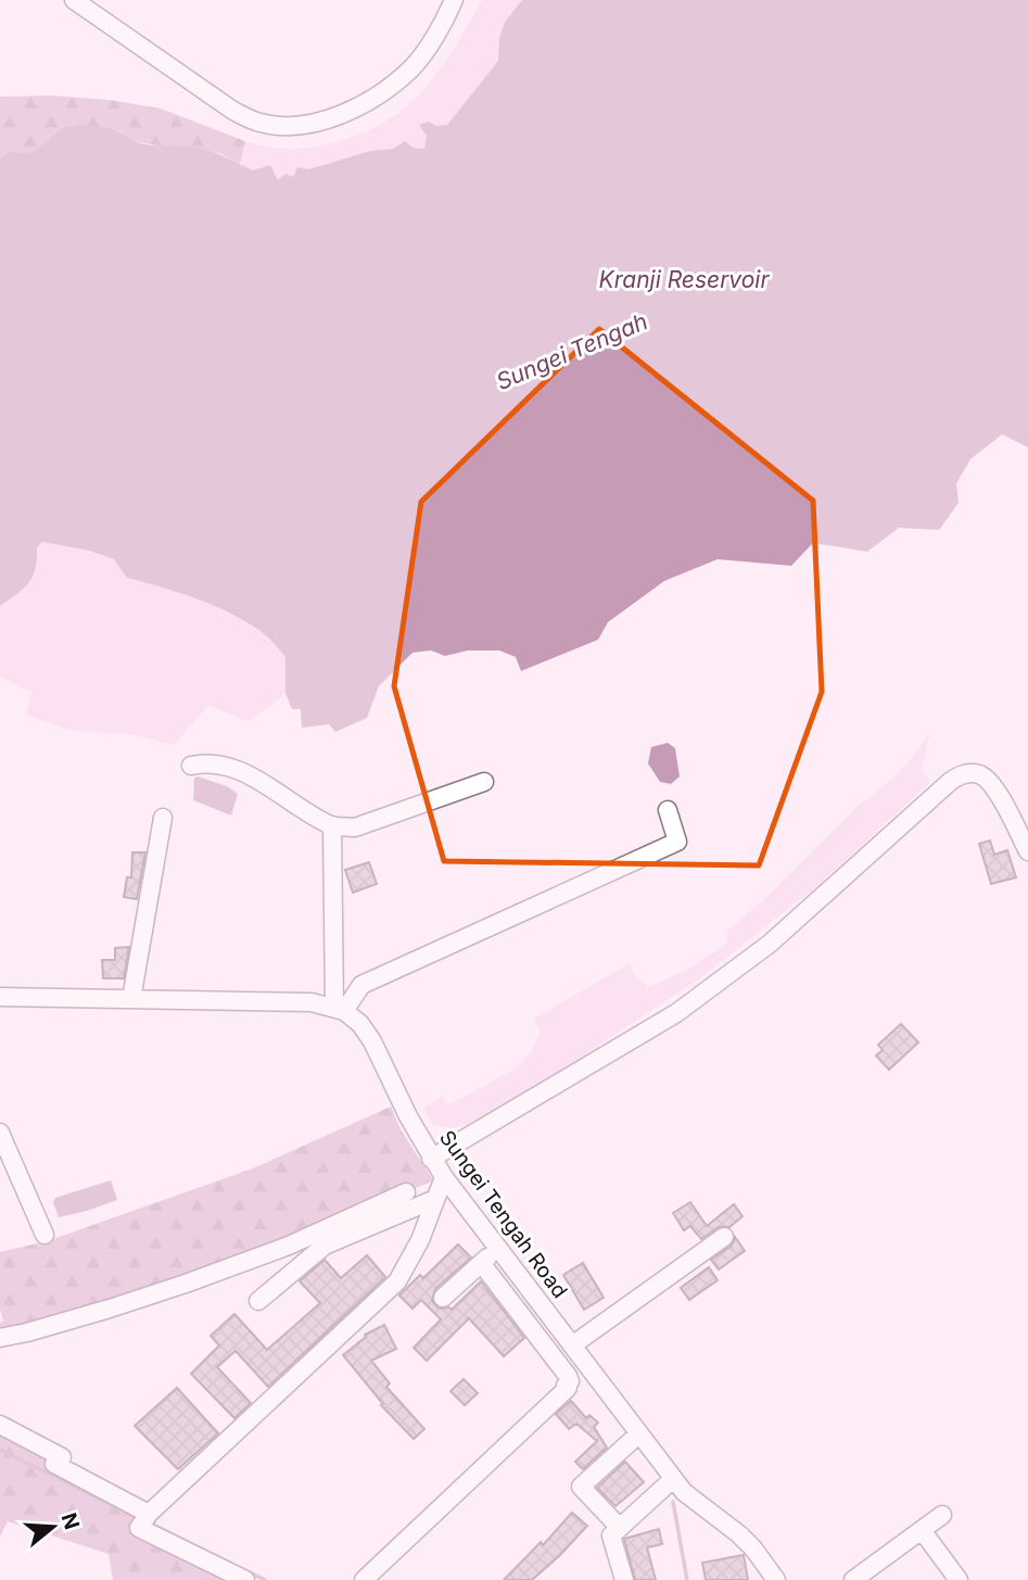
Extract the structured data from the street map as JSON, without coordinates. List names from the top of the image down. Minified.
{"streets":{"street":["Sungei Tengah Road"]},"water":["Kranji Reservoir","Sungei Tengah"],"north":"right"}
